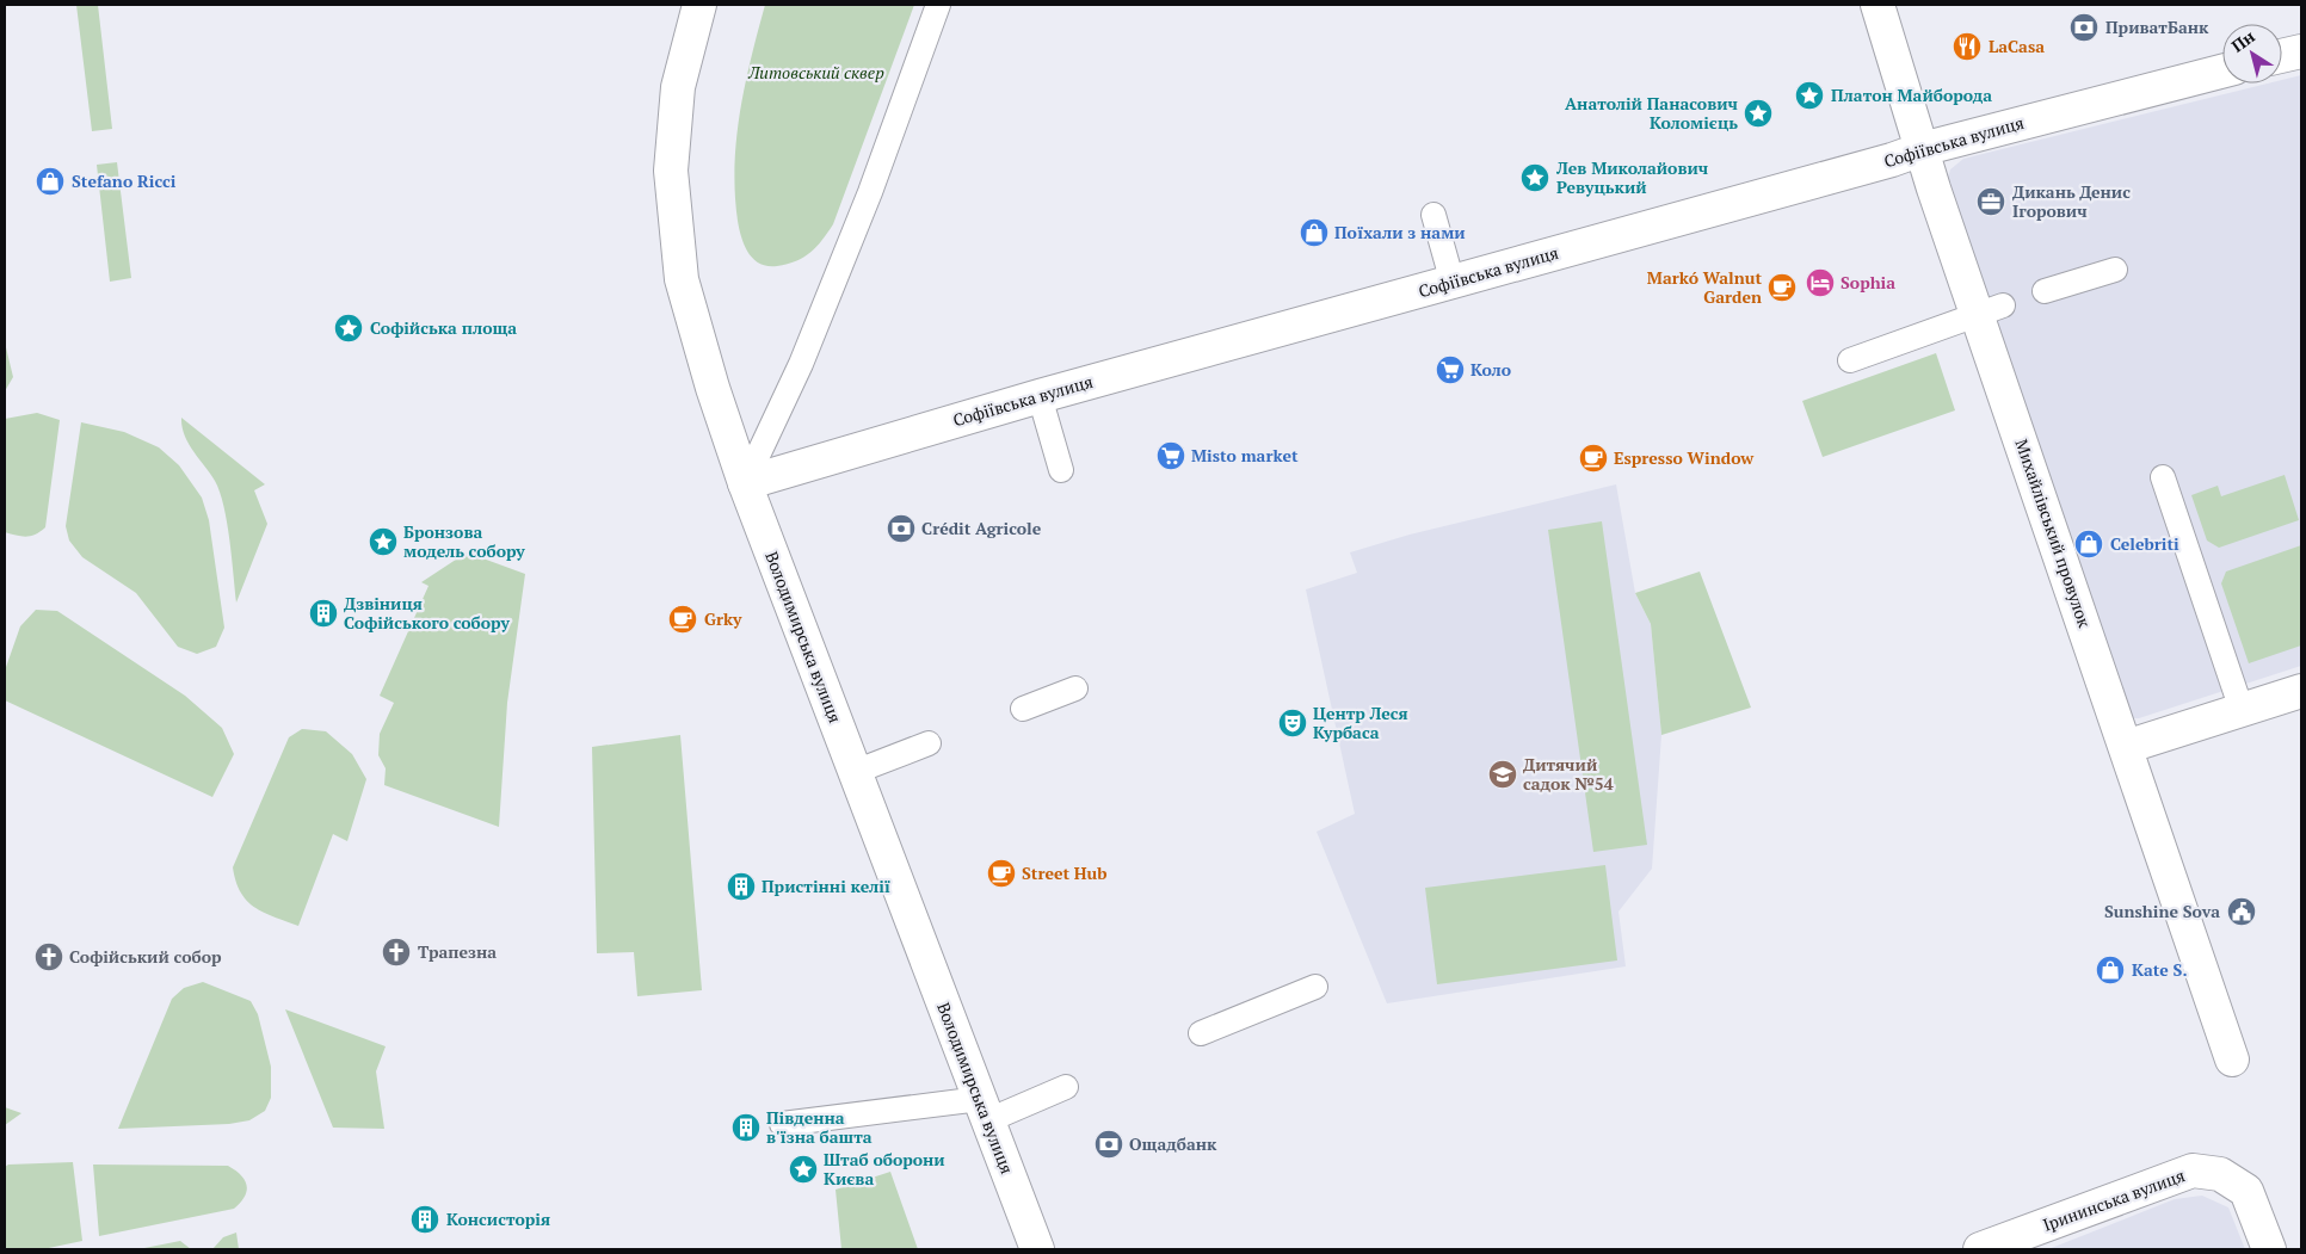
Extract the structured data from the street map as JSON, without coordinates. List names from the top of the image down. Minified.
{"streets":{"street":["Софіївська вулиця","Михайлівський провулок","Володимирська вулиця","Ірининська вулиця"]},"crossings":[["Софіївська вулиця","Михайлівський провулок"],["Софіївська вулиця","Володимирська вулиця"]],"parks":["Литовський сквер"],"places":{"bank":["ПриватБанк","Crédit Agricole","Ощадбанк"],"restaurant":["LaCasa"],"place":["Платон Майборода","Анатолій Панасович Коломієць","Лев Миколайович Ревуцький","Софійська площа","Бронзова модель собору","Штаб оборони Києва"],"shop":["Stefano Ricci","Поїхали з нами","Celebriti","Kate S."],"office":["Дикань Денис Ігорович"],"hotel":["Sophia"],"cafe":["Markó Walnut Garden","Espresso Window","Grky","Street Hub"],"supermarket":["Коло","Misto market"],"building":["Дзвіниця Софійського собору","Пристінні келії","Південна в'їзна башта","Консисторія"],"theatre":["Центр Леся Курбаса"],"school or university":["Дитячий садок №54"],"public building":["Sunshine Sova"],"church":["Трапезна","Софійський собор"]},"north":"top left"}
